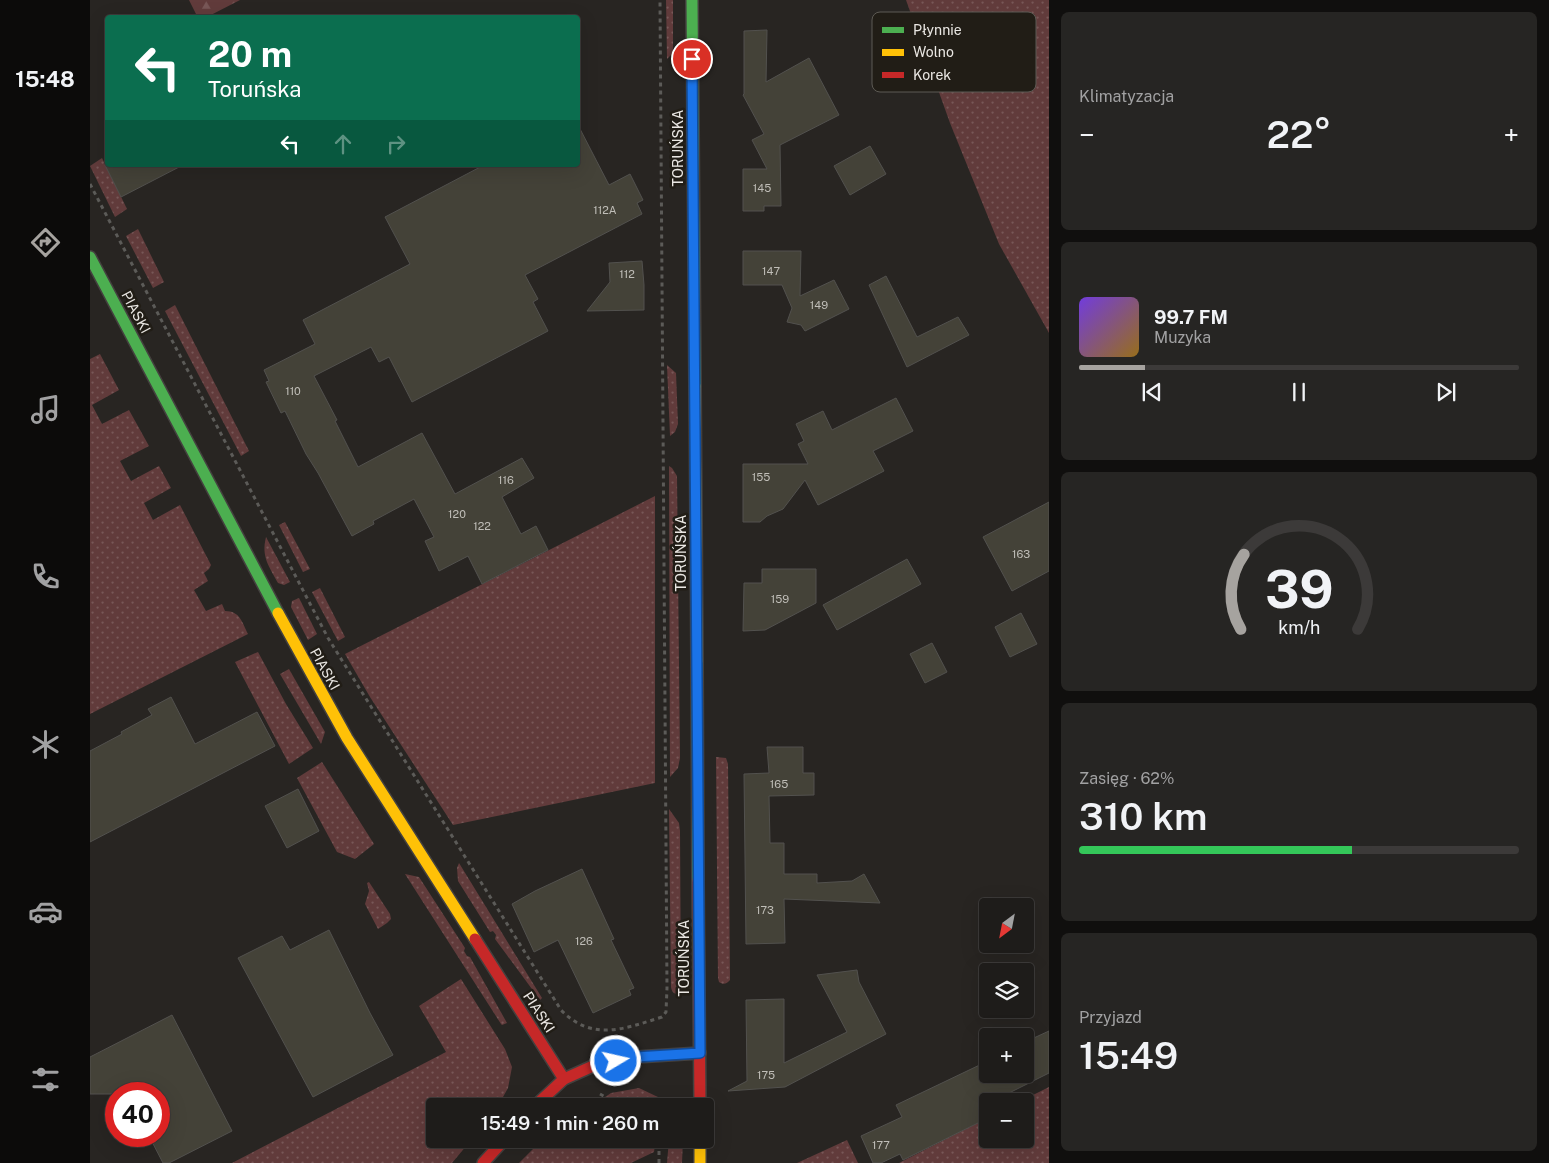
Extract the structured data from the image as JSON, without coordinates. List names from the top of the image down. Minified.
{"streets":{"street":["TORUŃSKA","PIASKI"]},"house_numbers":["145","112A","147","112","149","110","155","116","120","122","163","159","165","173","126","175","177"],"legend":["Płynnie","Wolno","Korek"],"north":"bottom left","page":{"tabs":"15:48","tile":["Klimatyzacja",["Zasięg · 62%","310 km"],["Przyjazd","15:49"]],"turn":["20 m","Toruńska"],"heat":["−","22°","+"],"song":["99.7 FM","Muzyka"],"map_buttons":["+","−"],"limit":"40","trip":"15:49 · 1 min · 260 m","gauge":["39","km/h"]}}
